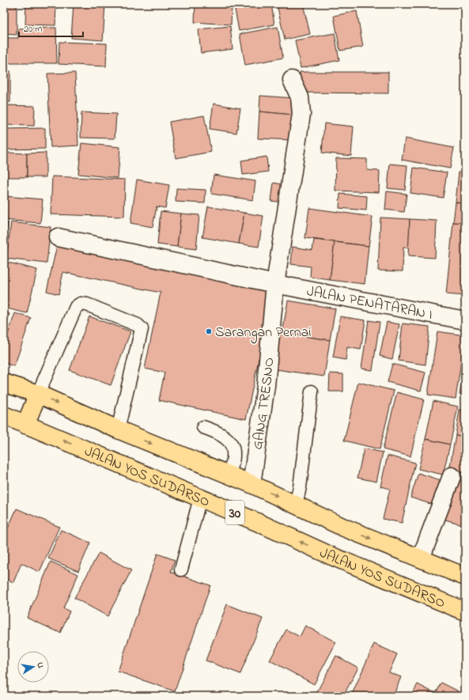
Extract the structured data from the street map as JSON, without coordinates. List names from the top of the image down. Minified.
{"streets":{"highway":["JALAN YOS SUDARSO","30"],"street":["JALAN PENATARAN I","GANG TRESNO"]},"crossings":[["JALAN PENATARAN I","GANG TRESNO"],["GANG TRESNO","30"]],"places":["Sarangan Pernai"],"scale_bar":"20 m","north":"right"}
